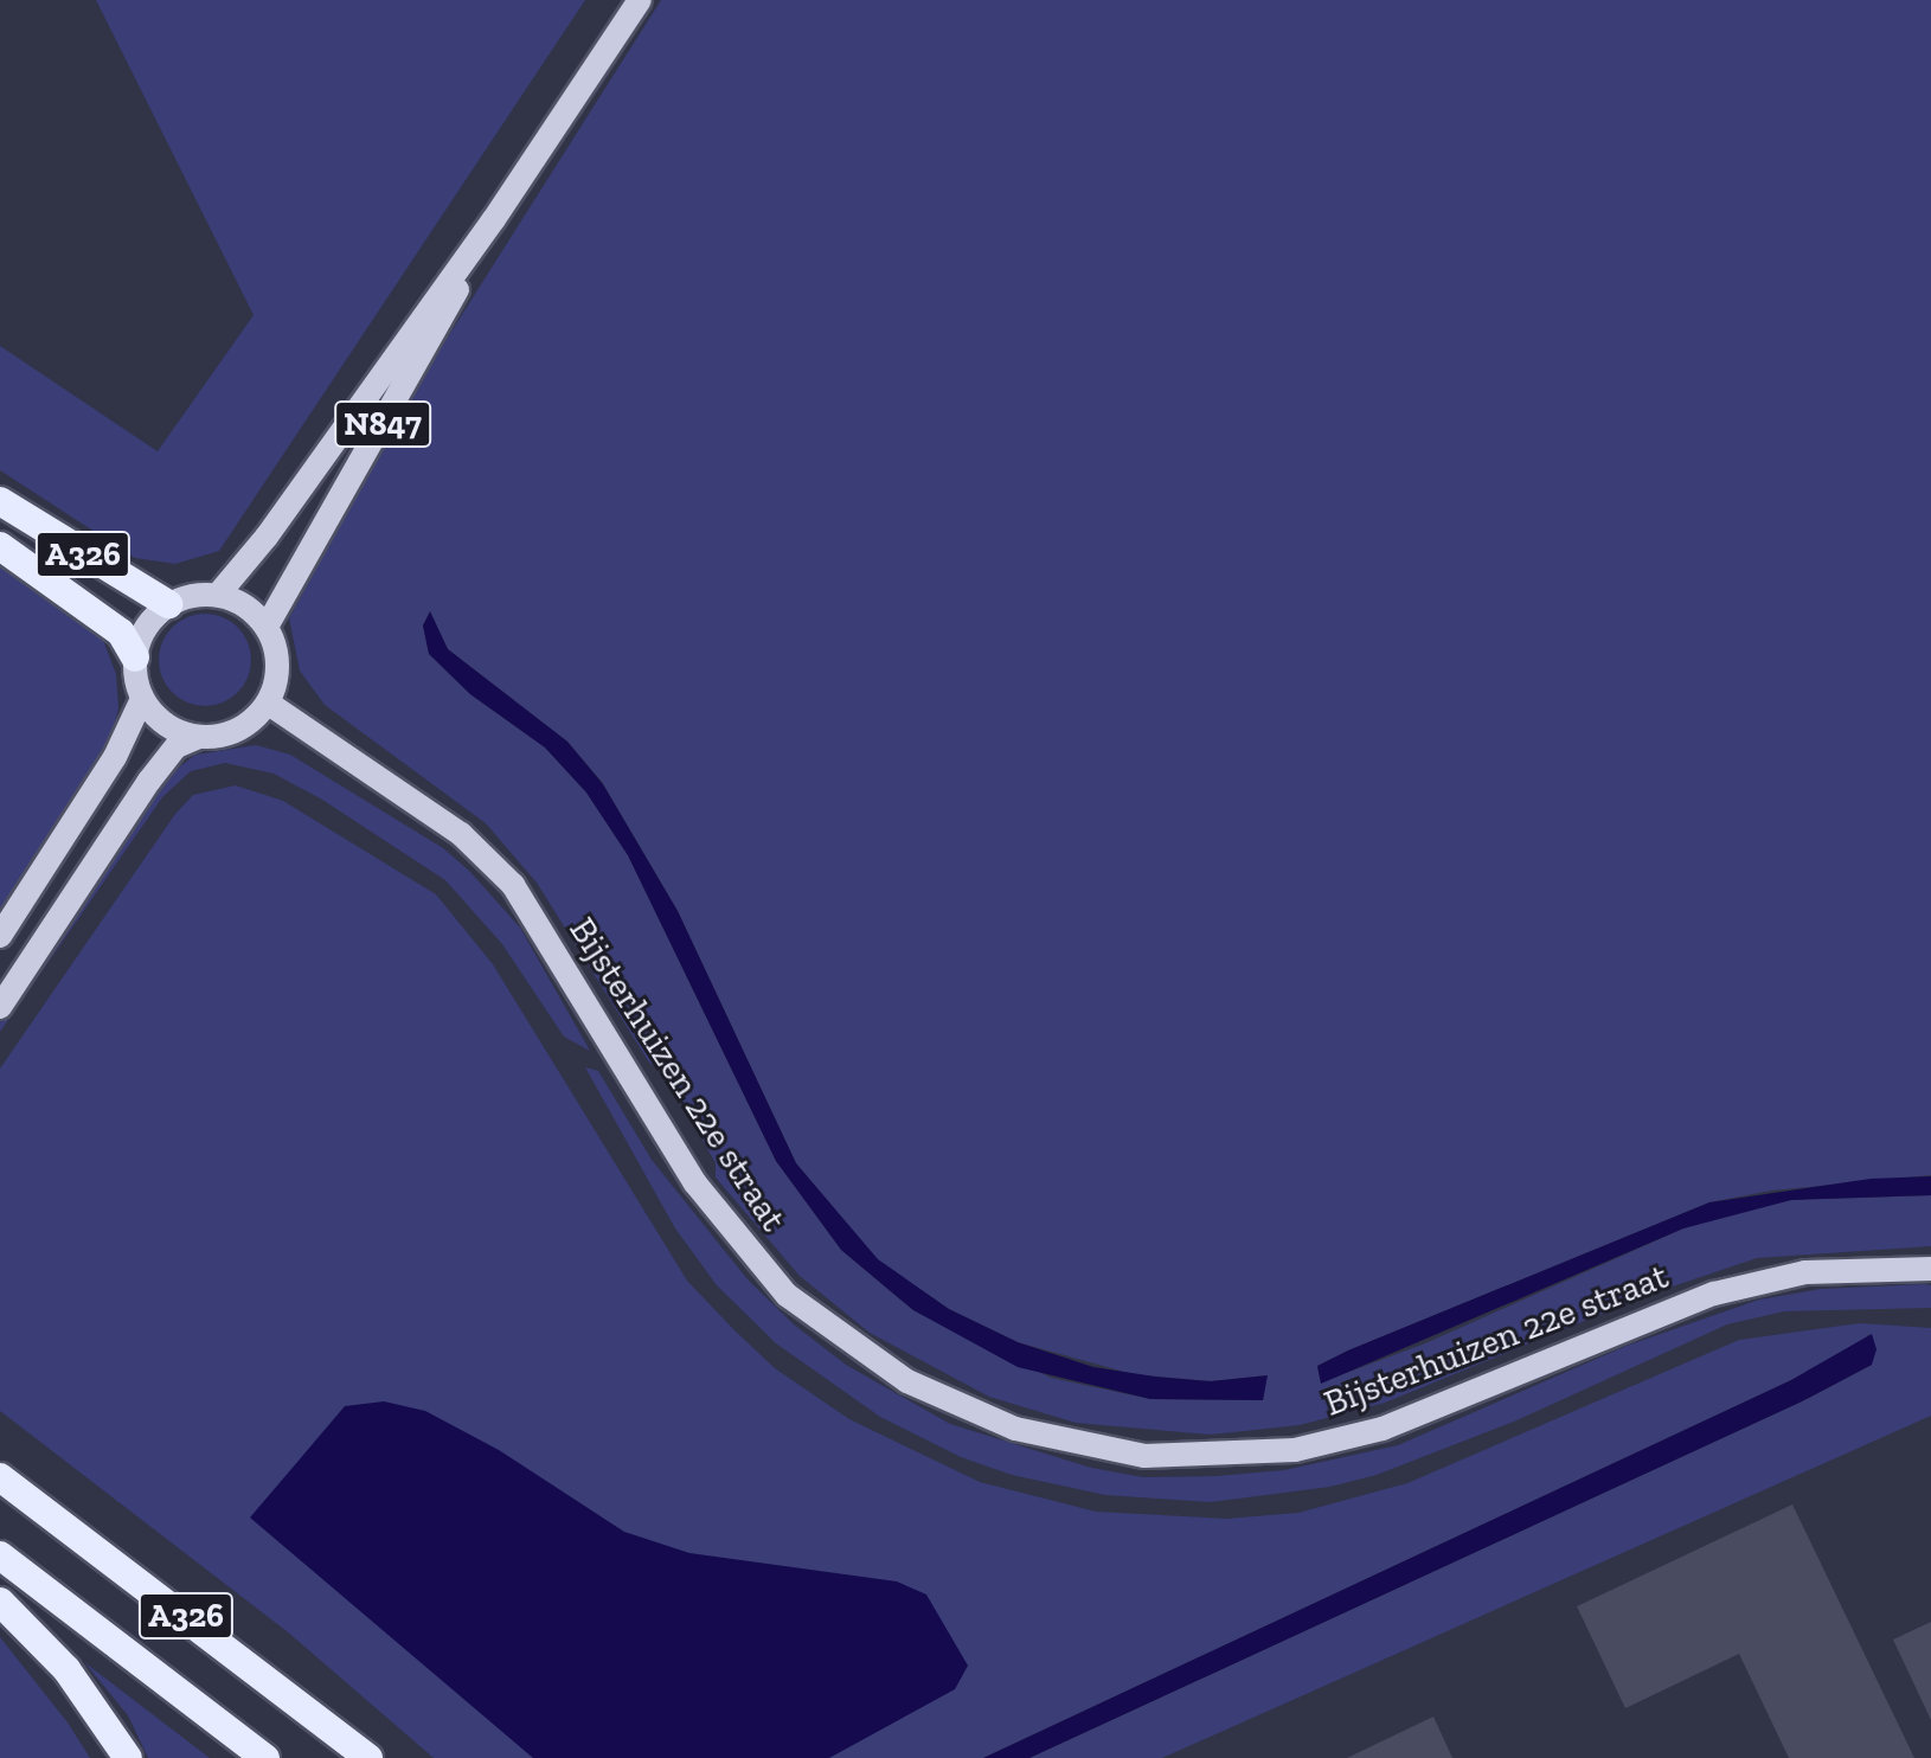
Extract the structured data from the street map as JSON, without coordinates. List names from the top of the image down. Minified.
{"streets":{"highway":["A326"],"main road":["N847","Bijsterhuizen 22e straat"]},"crossings":[["N847","A326"],["N847","Bijsterhuizen 22e straat"],["A326","Bijsterhuizen 22e straat"]]}
